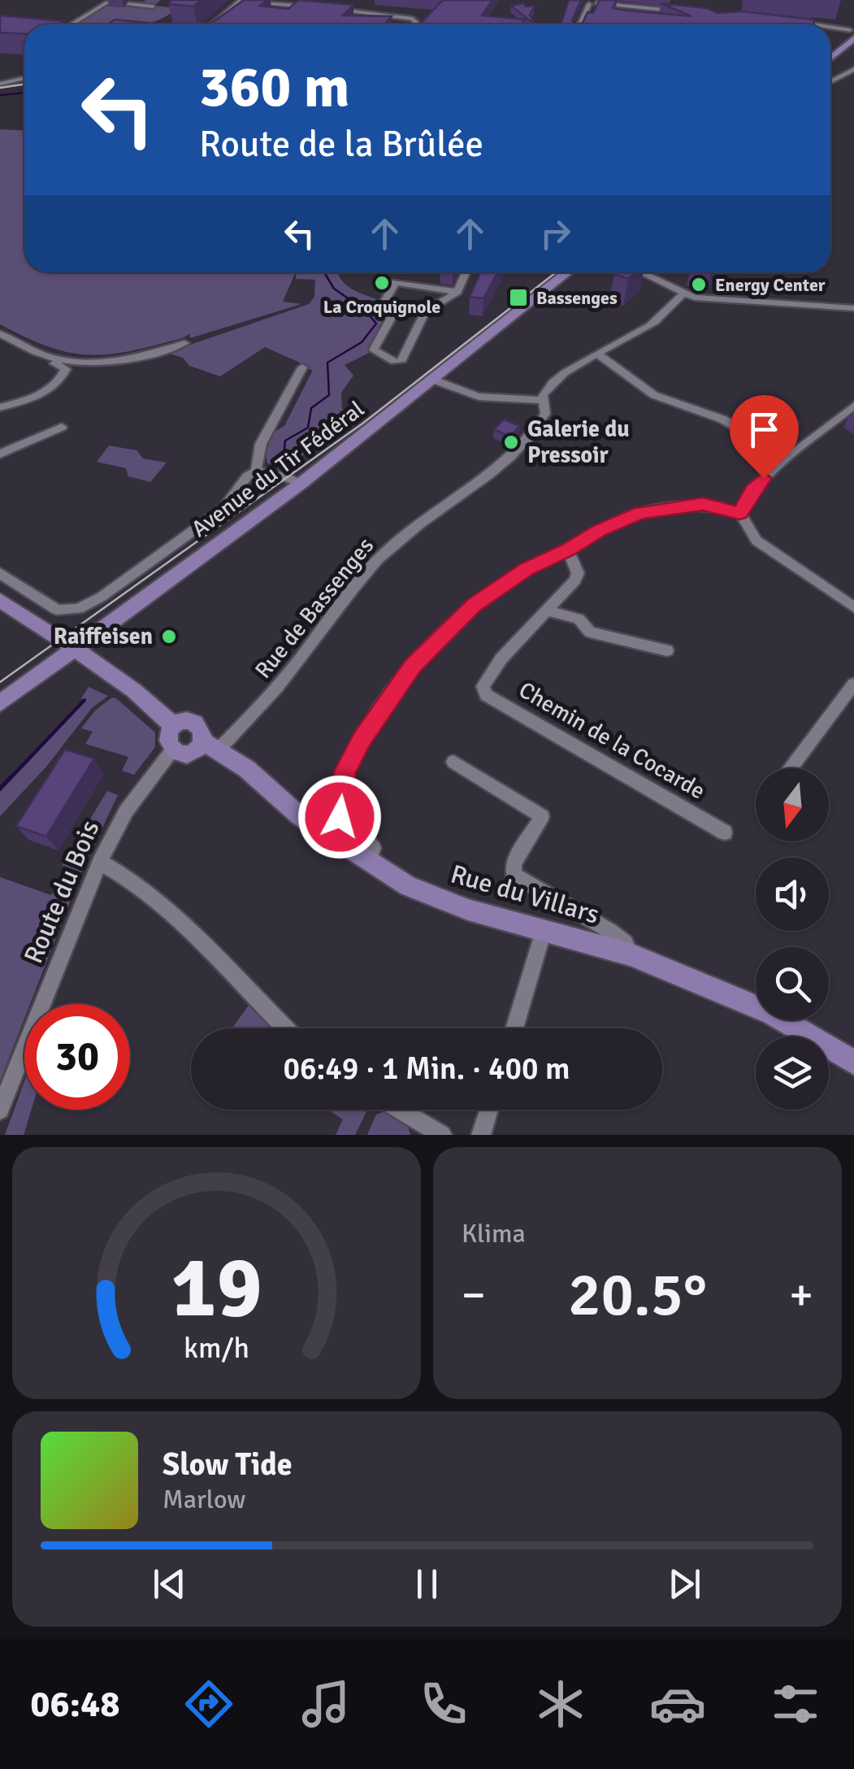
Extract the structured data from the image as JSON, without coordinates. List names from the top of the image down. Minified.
{"streets":{"main road":["Avenue du Tir Fédéral","Rue du Villars"],"street":["Rue de Bassenges","Chemin de la Cocarde","Route du Bois"]},"crossings":[["Rue de Bassenges","Route du Bois"],["Rue de Bassenges","Rue du Villars"],["Route du Bois","Rue du Villars"]],"places":{"other":["La Croquignole","Energy Center","Galerie du Pressoir","Raiffeisen"],"transit":["Bassenges"]},"north":"bottom","page":{"turn":["360 m","Route de la Brûlée"],"limit":"30","trip":"06:49 · 1 Min. · 400 m","tile":"Klima","heat":["−","20.5°","+"],"song":["Slow Tide","Marlow"],"tabs":"06:48","gauge":["19","km/h"]}}
